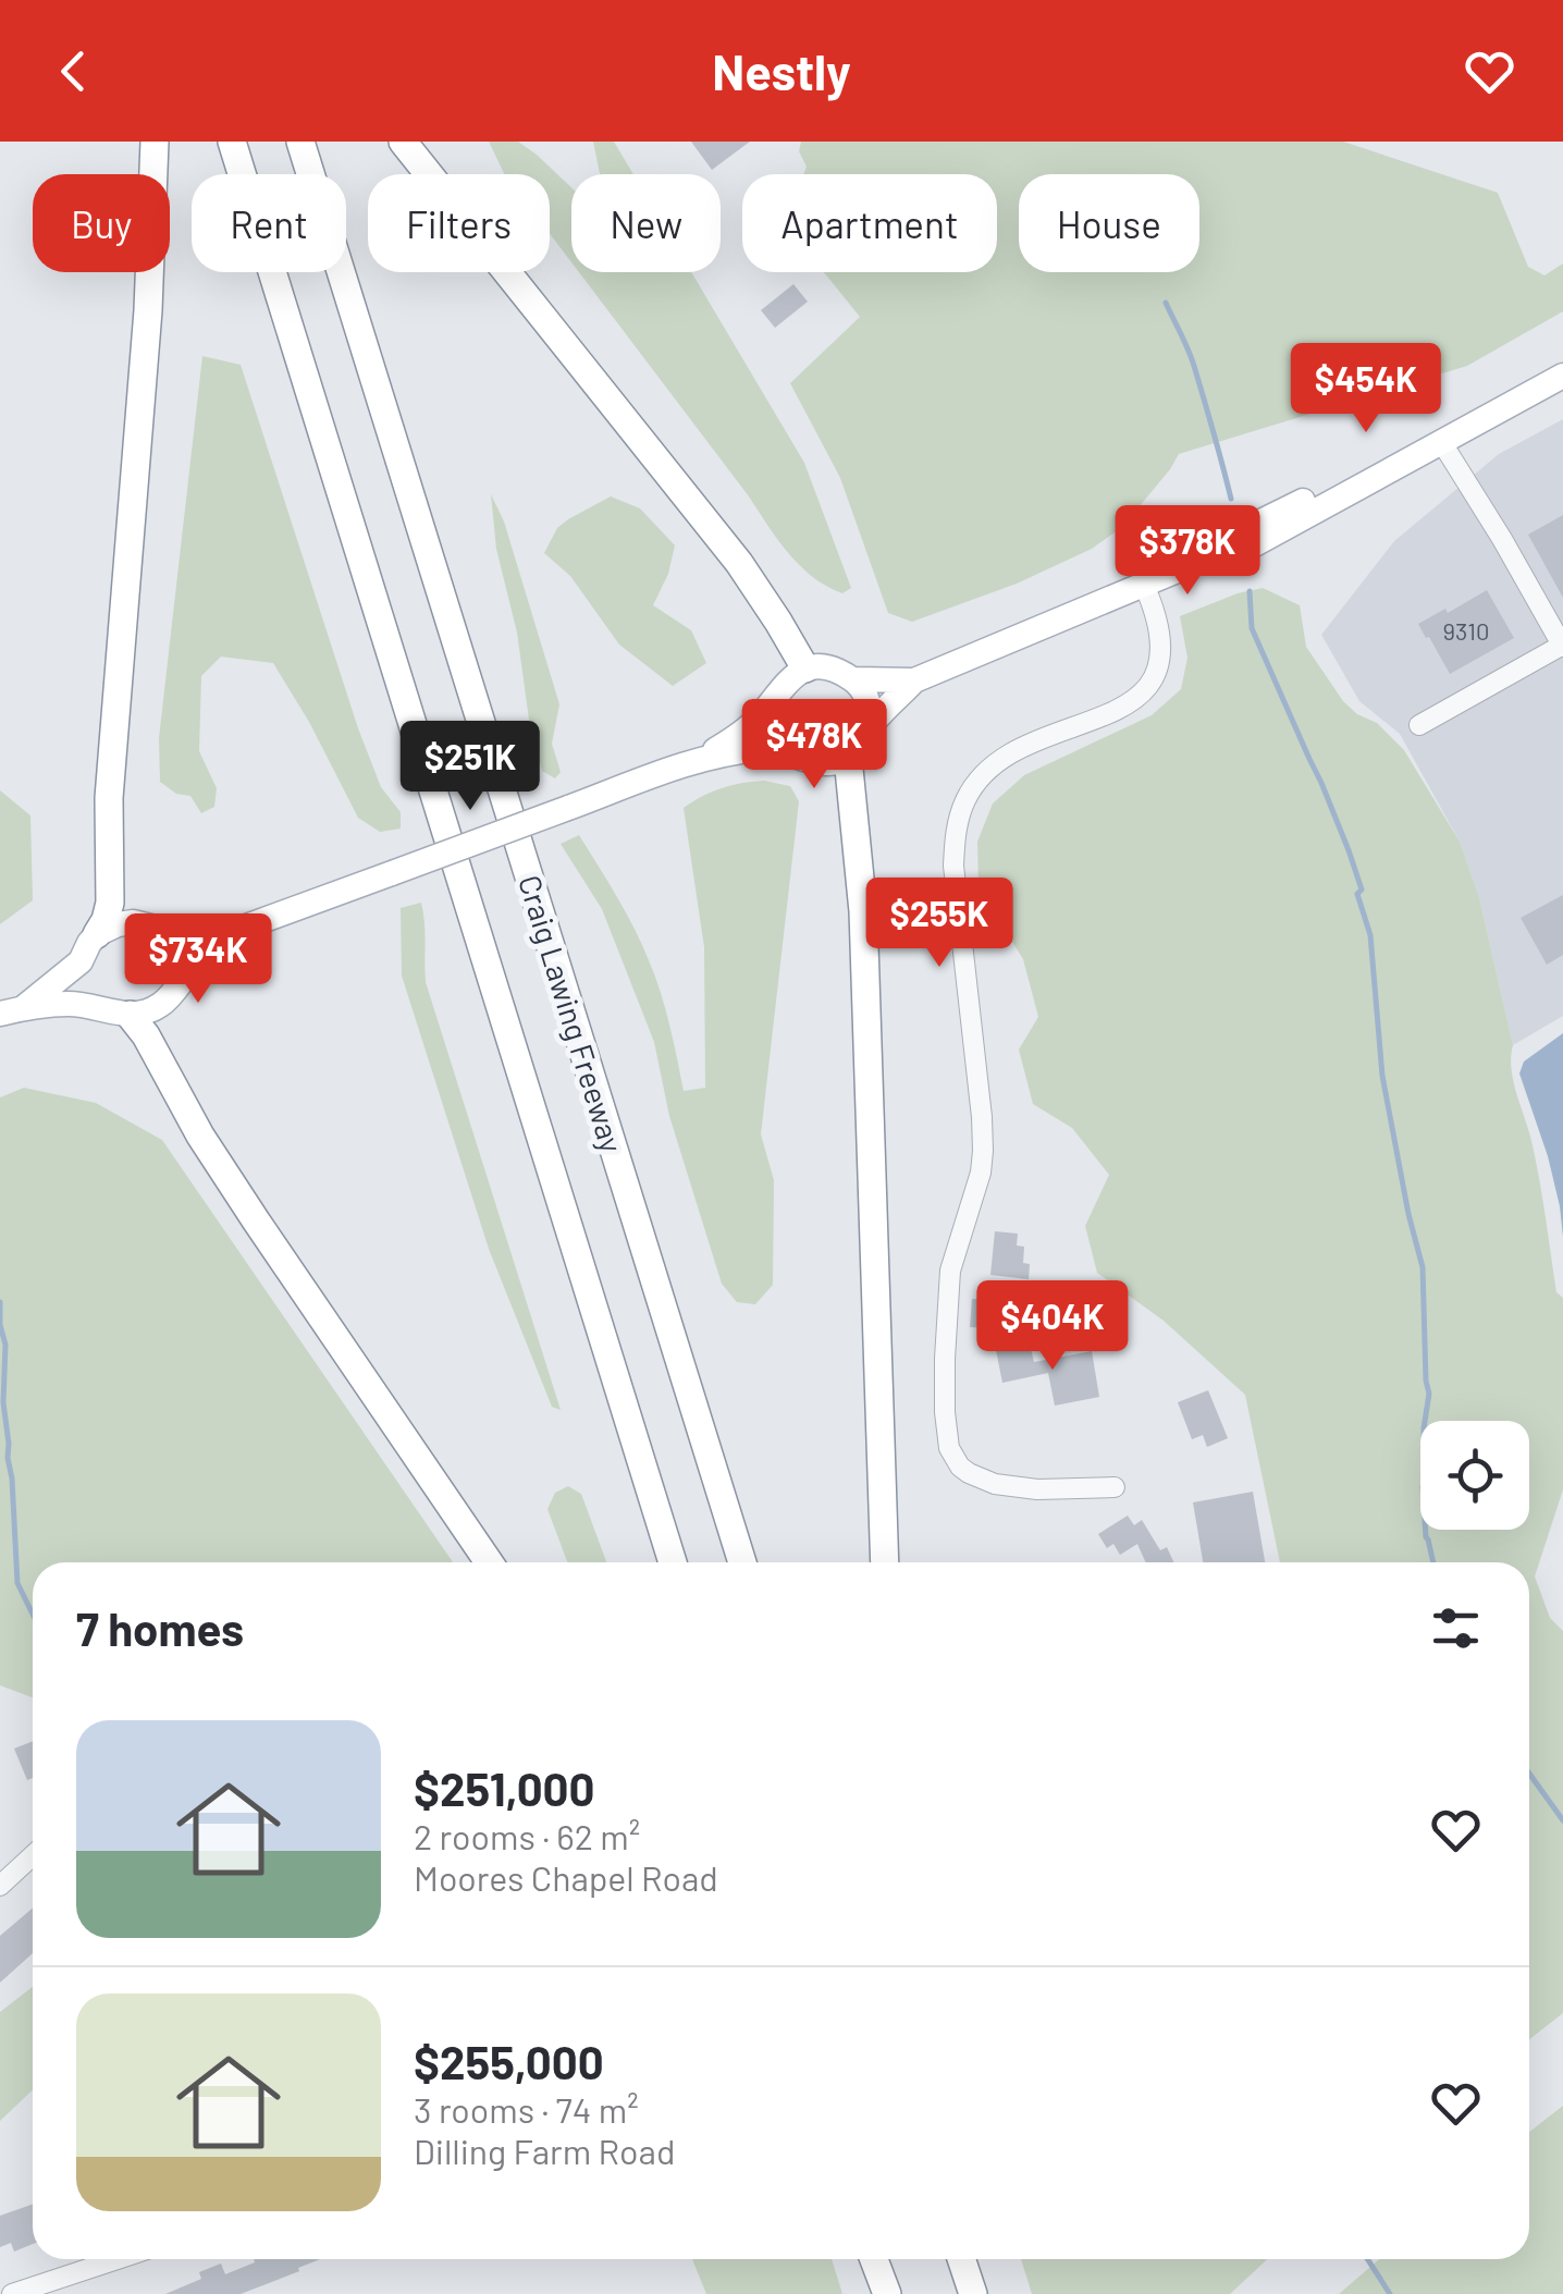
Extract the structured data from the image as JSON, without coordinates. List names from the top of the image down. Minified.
{"streets":{"highway":["Craig Lawing Freeway"]},"house_numbers":["9310"],"page":{"header":"Nestly","chip":["Buy","Rent","Filters","New","Apartment","House"],"price":["$454K","$378K","$478K","$251K","$255K","$734K","$404K"],"heading":"7 homes","list":[{"name":"$251,000","note":"2 rooms · 62 m² · Moores Chapel Road"},{"name":"$255,000","note":"3 rooms · 74 m² · Dilling Farm Road"}]}}
